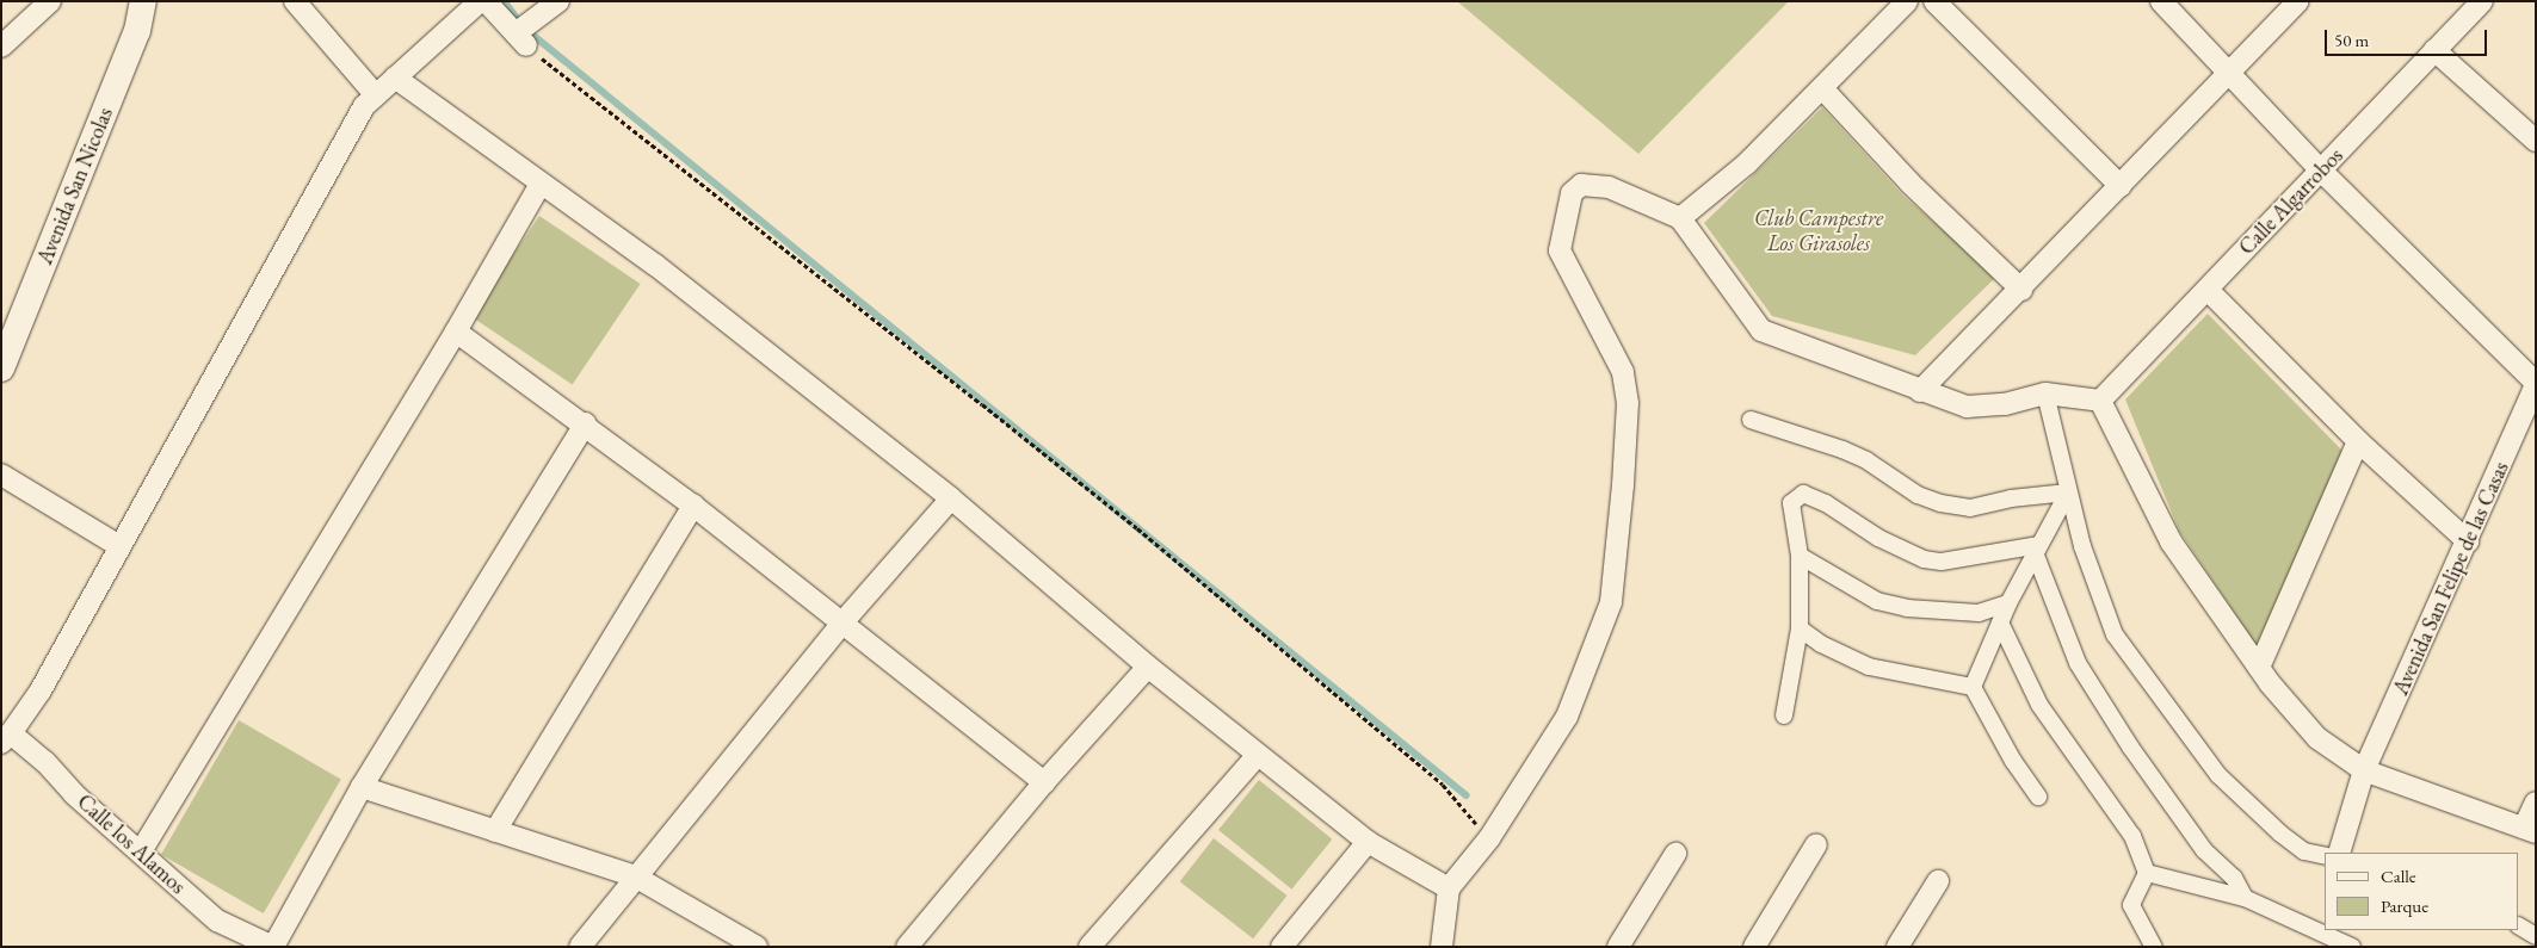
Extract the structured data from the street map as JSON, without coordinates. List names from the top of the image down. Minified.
{"streets":{"street":["Avenida San Nicolas","Calle Algarrobos","Avenida San Felipe de las Casas","Calle los Alamos"]},"parks":["Club Campestre Los Girasoles"],"legend":["Calle","Parque"],"scale_bar":"50 m"}
